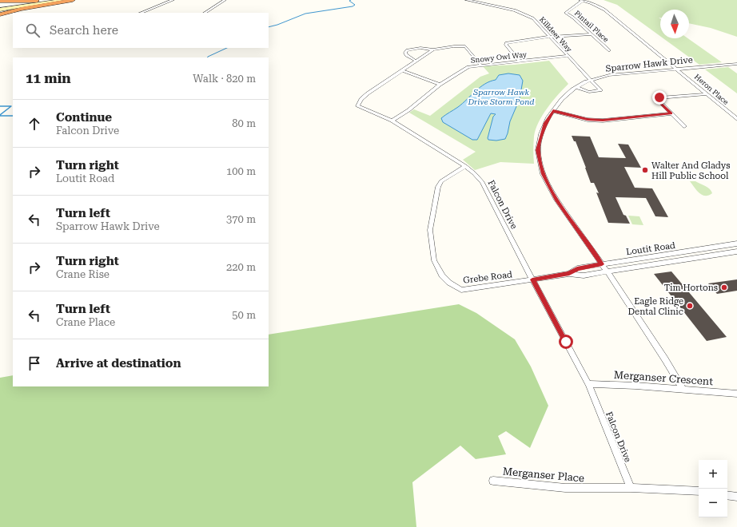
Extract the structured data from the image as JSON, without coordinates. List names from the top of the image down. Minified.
{"streets":{"street":["Pintail Place","Killdeer Way","Snowy Owl Way","Sparrow Hawk Drive","Heron Place","Falcon Drive","Loutit Road","Grebe Road","Merganser Crescent","Merganser Place"]},"crossings":[["Killdeer Way","Snowy Owl Way"],["Killdeer Way","Sparrow Hawk Drive"],["Snowy Owl Way","Falcon Drive"],["Sparrow Hawk Drive","Heron Place"],["Sparrow Hawk Drive","Loutit Road"],["Sparrow Hawk Drive","Merganser Crescent"],["Falcon Drive","Loutit Road"],["Falcon Drive","Grebe Road"],["Falcon Drive","Merganser Crescent"],["Falcon Drive","Merganser Place"],["Loutit Road","Grebe Road"]],"water":["Sparrow Hawk Drive Storm Pond"],"places":["Walter And Gladys Hill Public School","Tim Hortons","Eagle Ridge Dental Clinic"],"north":"bottom","page":{"search":"Search here","heading":["11 min","Walk · 820 m"],"list":[["Continue","Falcon Drive","80 m"],["Turn right","Loutit Road","100 m"],["Turn left","Sparrow Hawk Drive","370 m"],["Turn right","Crane Rise","220 m"],["Turn left","Crane Place","50 m"],"Arrive at destination"],"map_buttons":["+","−"]}}
